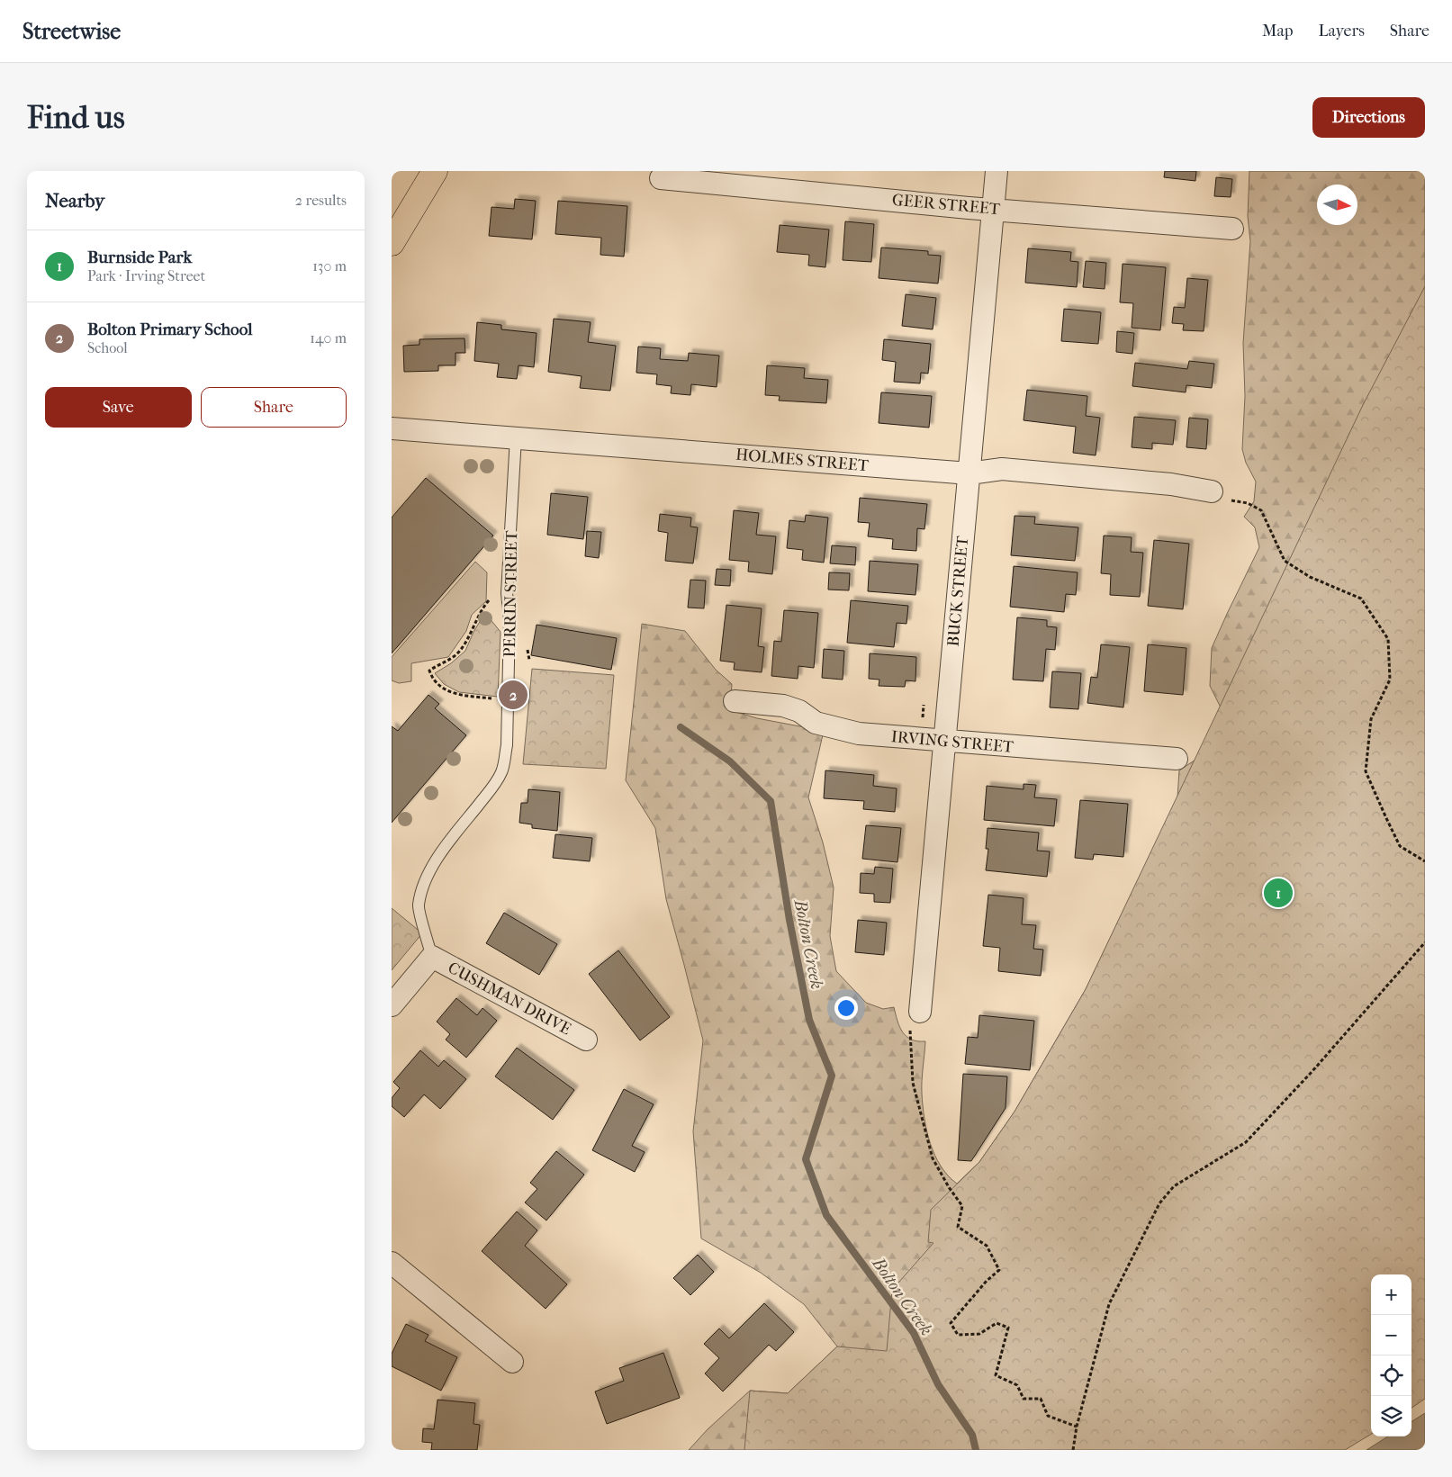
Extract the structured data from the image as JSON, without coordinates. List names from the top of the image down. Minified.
{"streets":{"street":["GEER STREET","HOLMES STREET","BUCK STREET","IRVING STREET","CUSHMAN DRIVE"],"lane":["PERRIN STREET"]},"crossings":[["GEER STREET","BUCK STREET"],["HOLMES STREET","BUCK STREET"],["HOLMES STREET","PERRIN STREET"],["BUCK STREET","IRVING STREET"],["PERRIN STREET","CUSHMAN DRIVE"]],"water":["Bolton Creek"],"north":"right","page":{"header":"Streetwise","nav":["Map","Layers","Share"],"buttons":["Directions",["Save","Share"]],"title":"Find us","heading":["Nearby","2 results"],"list":[{"mark":"1","name":"Burnside Park","note":"Park · Irving Street","value":"130 m"},{"mark":"2","name":"Bolton Primary School","note":"School","value":"140 m"}],"pins":["2","1"],"map_buttons":["+","−"]}}
